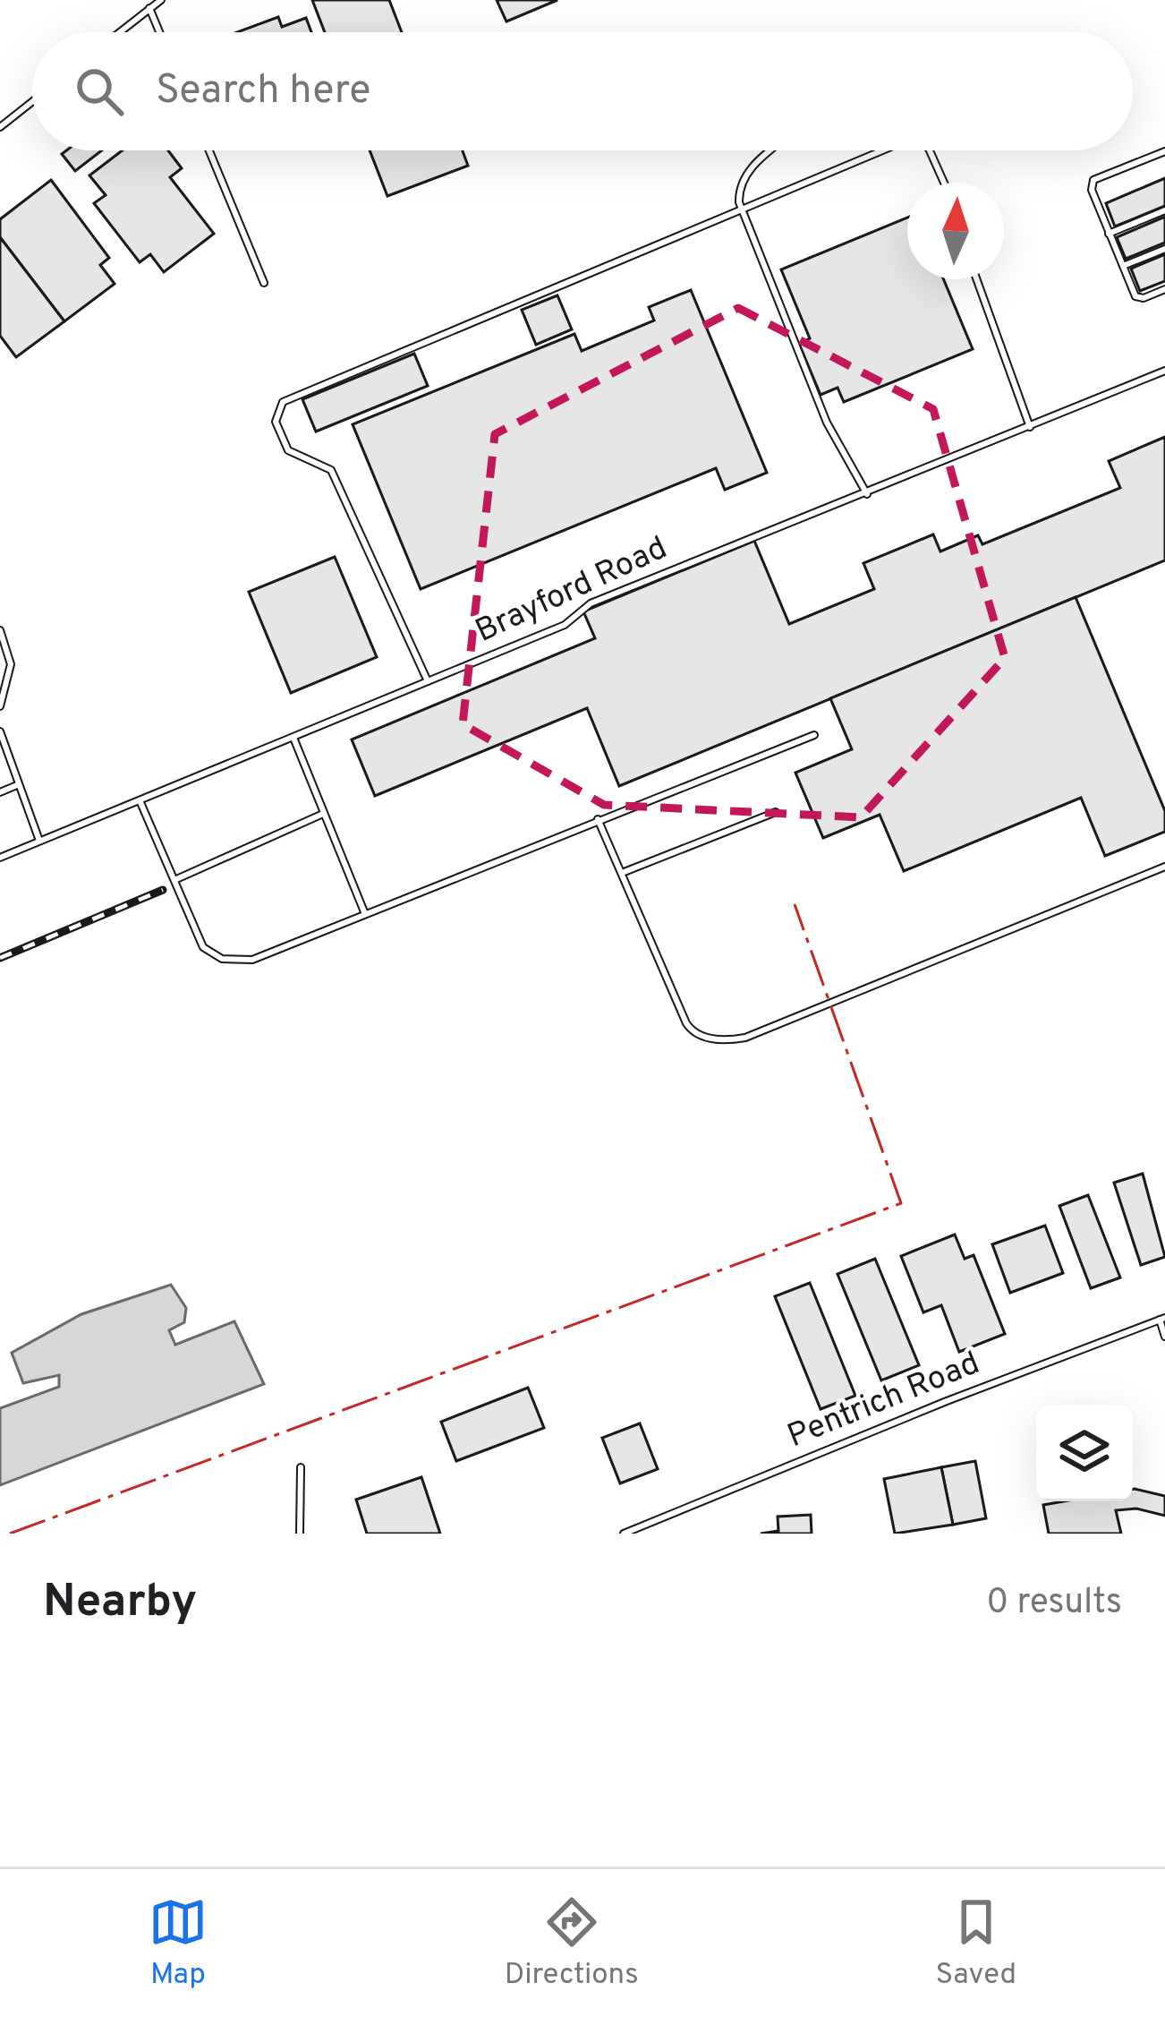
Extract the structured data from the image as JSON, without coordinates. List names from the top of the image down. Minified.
{"streets":{"lane":["Brayford Road","Pentrich Road"]},"north":"top","page":{"search":"Search here","heading":["Nearby","0 results"],"nav":["Map","Directions","Saved"]}}
